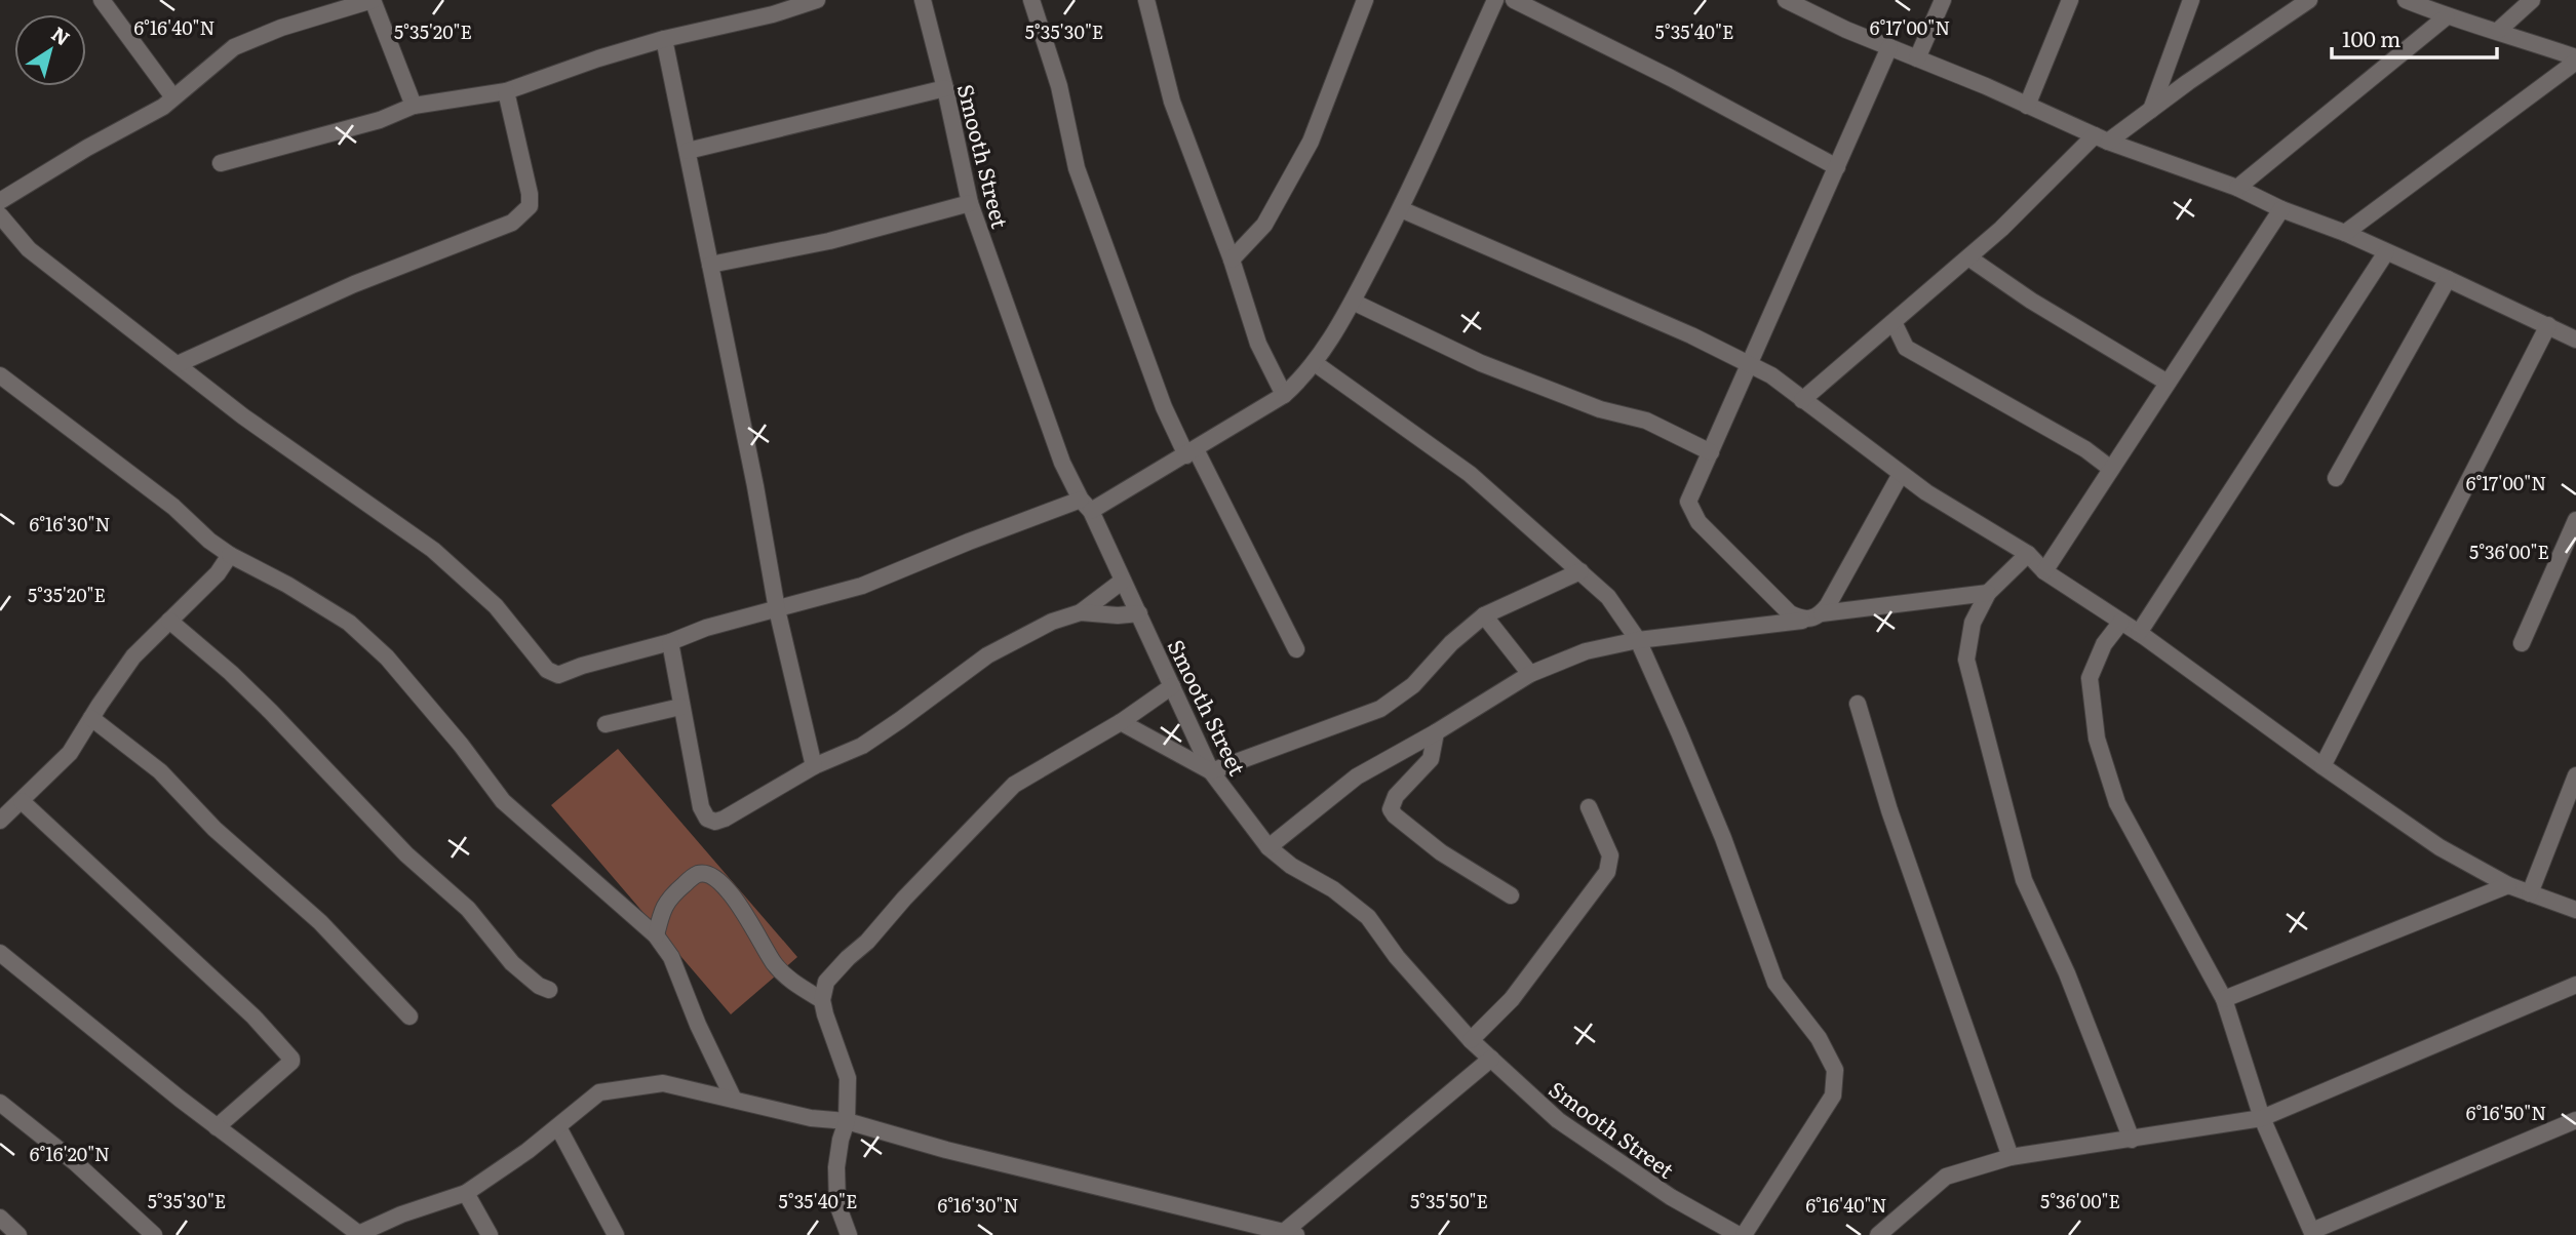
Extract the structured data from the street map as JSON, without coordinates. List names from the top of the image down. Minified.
{"streets":{"street":["Smooth Street"]},"scale_bar":"100 m","north":"top right","coordinates":["6°16'40\"N","6°17'00\"N","5°35'20\"E","5°35'30\"E","5°35'40\"E","6°16'30\"N","5°36'00\"E","6°16'50\"N","6°16'20\"N","5°35'50\"E"]}
